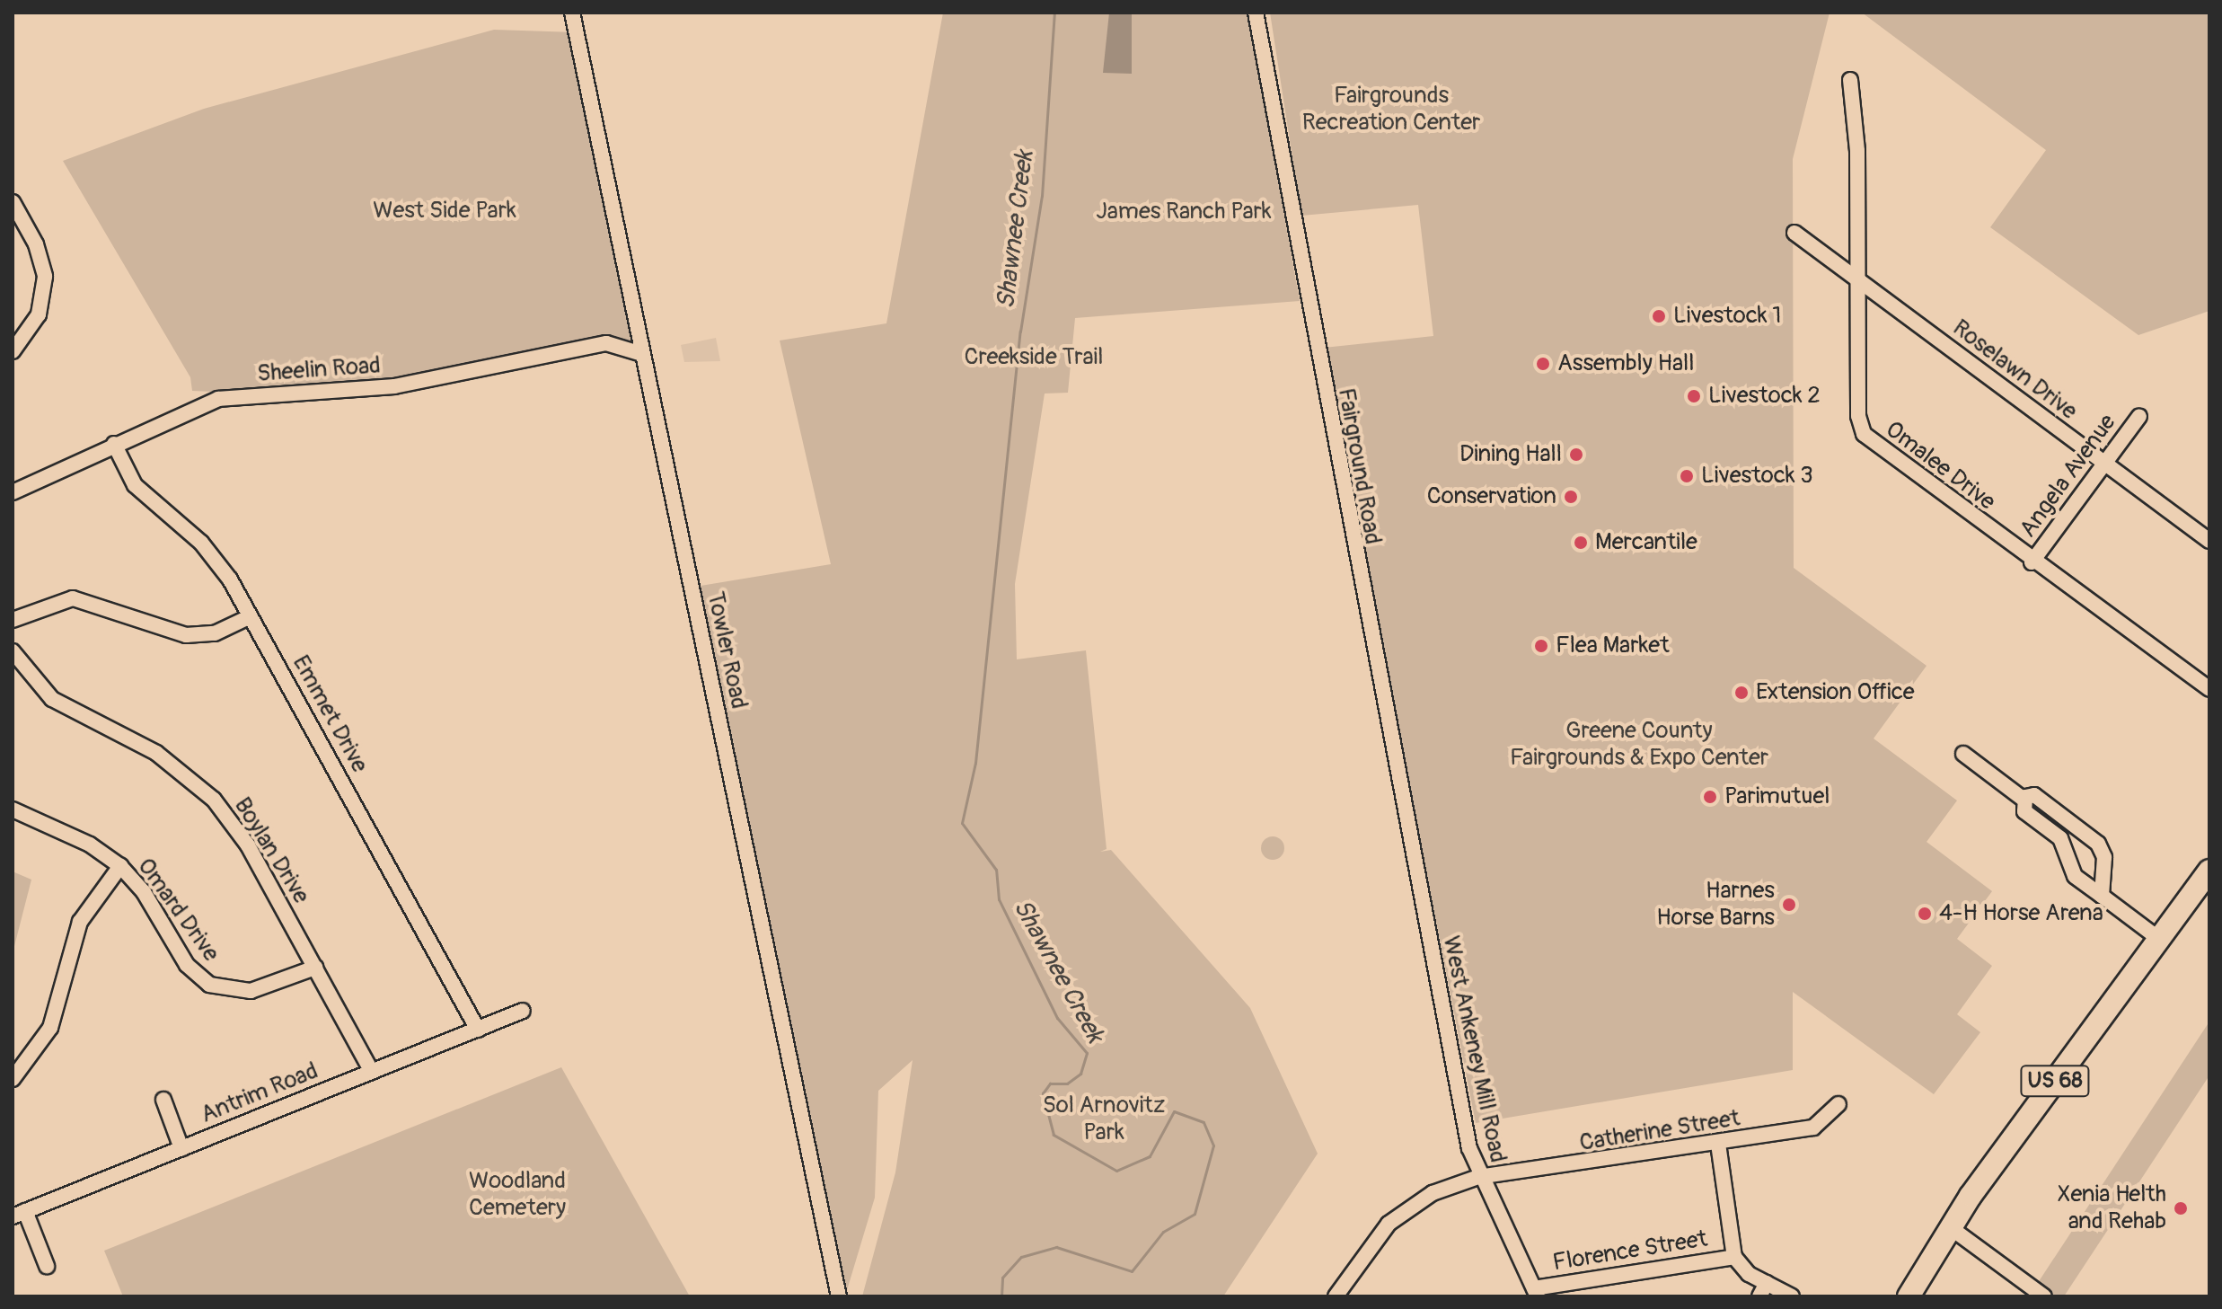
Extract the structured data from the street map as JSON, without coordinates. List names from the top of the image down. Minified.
{"streets":{"highway":["US 68"],"street":["Sheelin Road","Roselawn Drive","Fairground Road","Omalee Drive","Angela Avenue","Towler Road","Emmet Drive","Boylan Drive","Omard Drive","West Ankeney Mill Road","Antrim Road","Catherine Street","Florence Street"]},"crossings":[["Sheelin Road","Towler Road"],["Sheelin Road","Emmet Drive"],["Roselawn Drive","Omalee Drive"],["Roselawn Drive","Angela Avenue"],["Fairground Road","West Ankeney Mill Road"],["Omalee Drive","Angela Avenue"],["Emmet Drive","Antrim Road"],["Boylan Drive","Omard Drive"],["Boylan Drive","Antrim Road"],["West Ankeney Mill Road","Catherine Street"],["West Ankeney Mill Road","Florence Street"]],"water":["Shawnee Creek"],"parks":["Fairgrounds Recreation Center","West Side Park","James Ranch Park","Creekside Trail","Greene County Fairgrounds & Expo Center","Sol Arnovitz Park","Woodland Cemetery"],"places":["Livestock 1","Assembly Hall","Livestock 2","Dining Hall","Livestock 3","Conservation","Mercantile","Flea Market","Extension Office","Parimutuel","Harnes Horse Barns","4-H Horse Arena","Xenia Helth and Rehab"]}
